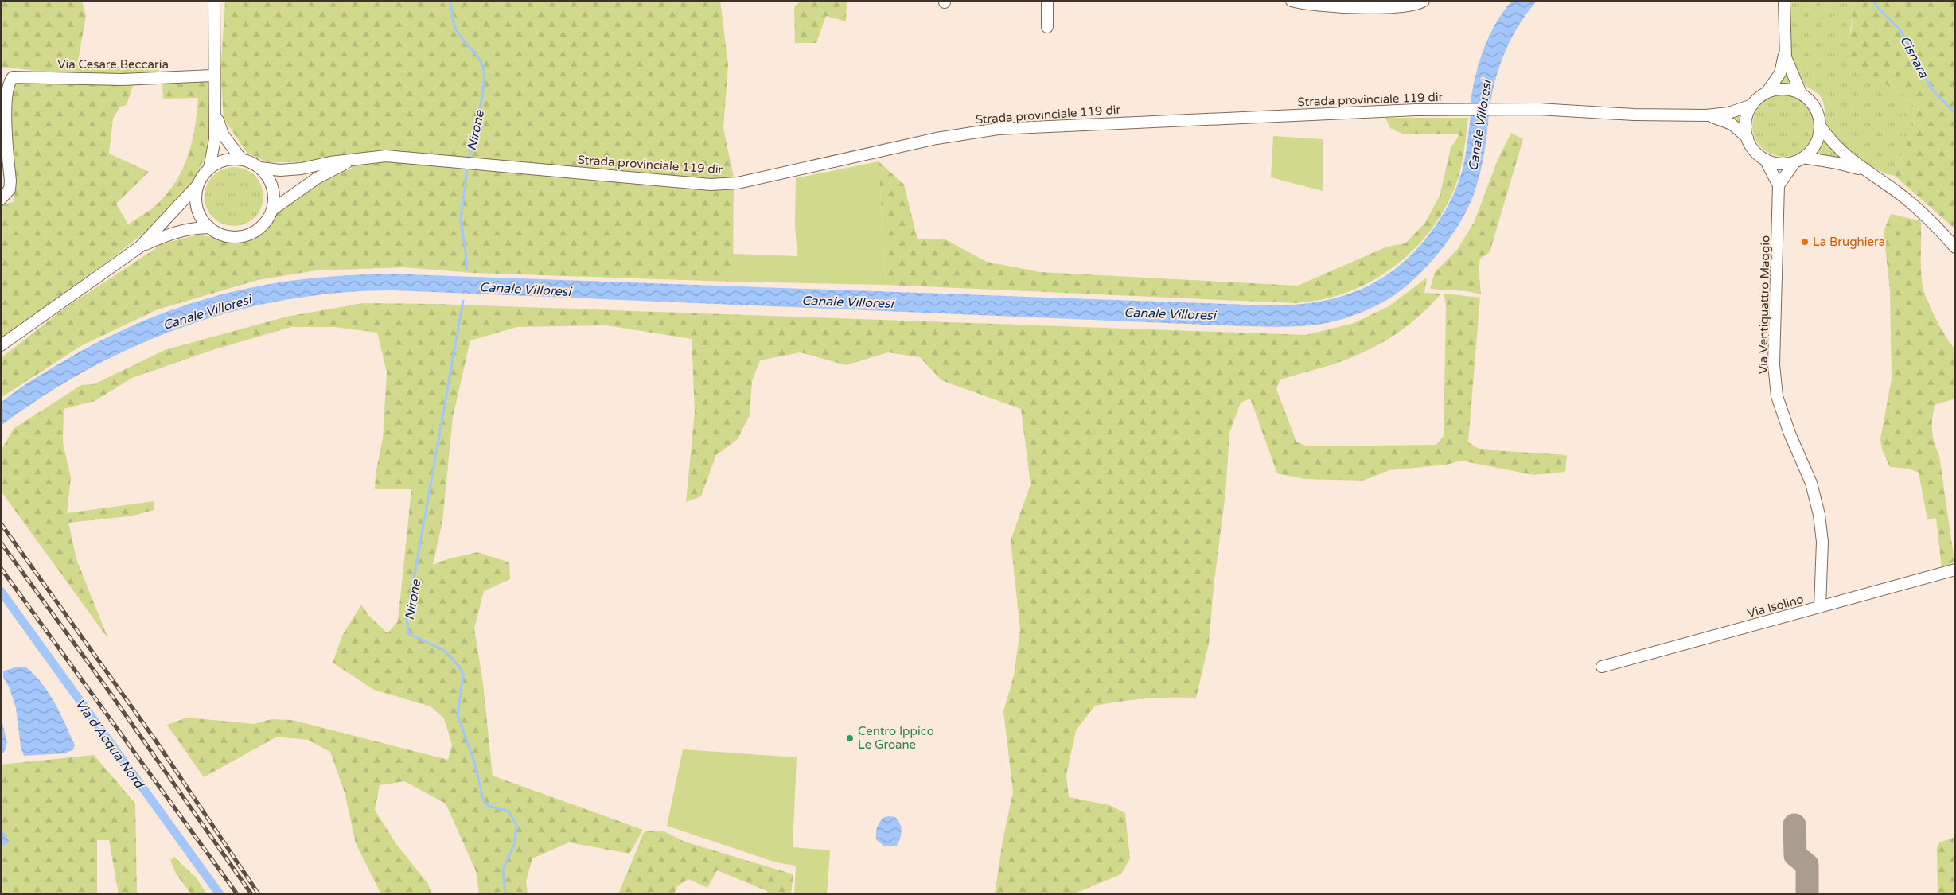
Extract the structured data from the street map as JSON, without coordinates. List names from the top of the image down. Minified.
{"streets":{"street":["Via Cesare Beccaria","Strada provinciale 119 dir","Via Ventiquattro Maggio","Via Isolino"]},"crossings":[["Strada provinciale 119 dir","Via Ventiquattro Maggio"],["Via Ventiquattro Maggio","Via Isolino"]],"water":["Cisnara","Canale Villoresi","Nirone","Via d'Acqua Nord"],"places":["La Brughiera","Centro Ippico Le Groane"]}
